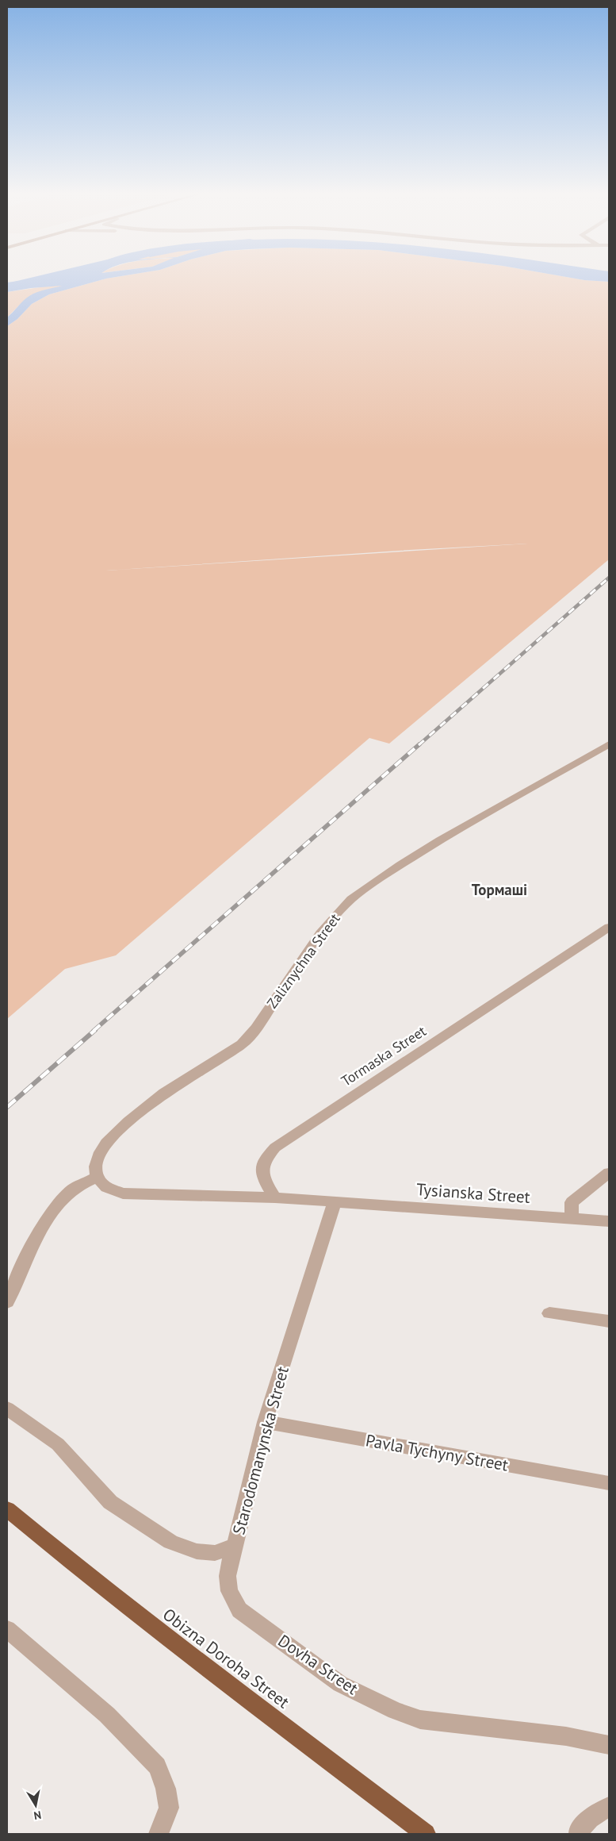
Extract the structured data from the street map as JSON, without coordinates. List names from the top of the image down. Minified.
{"streets":{"highway":["Obizna Doroha Street"],"street":["Zaliznychna Street","Tormaska Street","Tysianska Street","Starodomanynska Street","Pavla Tychyny Street","Dovha Street"]},"crossings":[["Tysianska Street","Starodomanynska Street"],["Starodomanynska Street","Pavla Tychyny Street"],["Starodomanynska Street","Dovha Street"]],"districts":["Тормаші"],"north":"bottom"}
